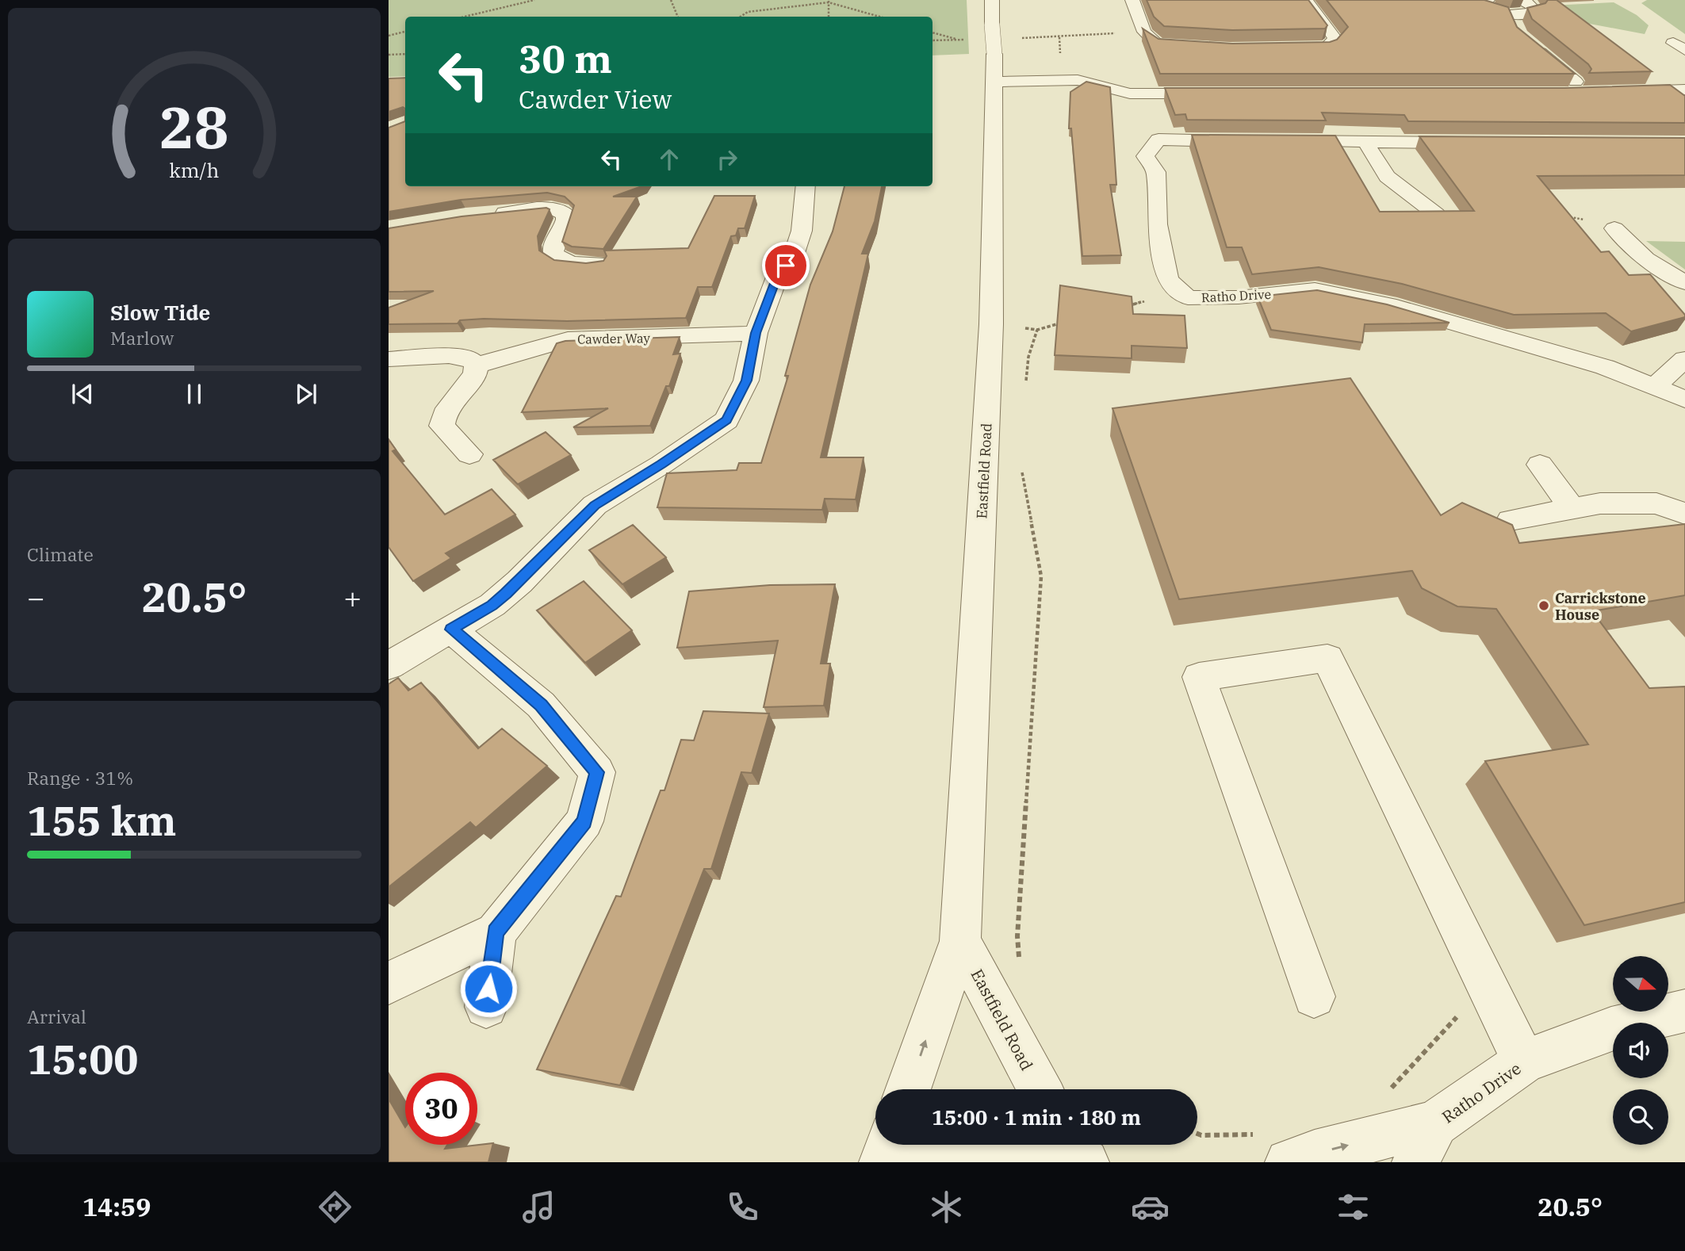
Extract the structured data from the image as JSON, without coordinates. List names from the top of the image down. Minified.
{"streets":{"street":["Ratho Drive","Cawder Way","Eastfield Road"]},"places":["Carrickstone House"],"north":"right","page":{"turn":["30 m","Cawder View"],"song":["Slow Tide","Marlow"],"tile":["Climate",["Range · 31%","155 km"],["Arrival","15:00"]],"heat":["−","20.5°","+"],"limit":"30","trip":"15:00 · 1 min · 180 m","tabs":["14:59","20.5°"],"gauge":["28","km/h"]}}
